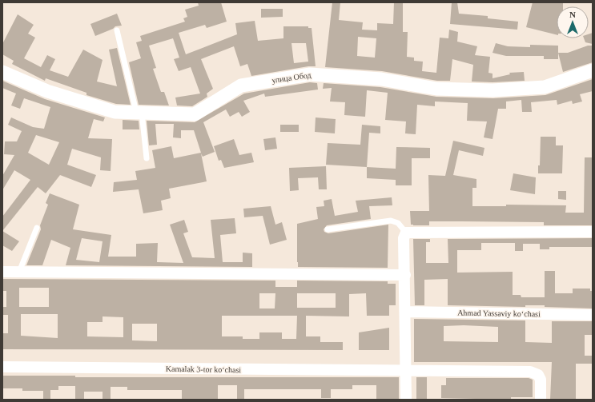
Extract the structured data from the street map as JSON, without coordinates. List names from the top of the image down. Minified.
{"streets":{"street":["улица Обод","Ahmad Yassaviy koʻchasi","Kamalak 3-tor koʻchasi"]},"north":"top"}
